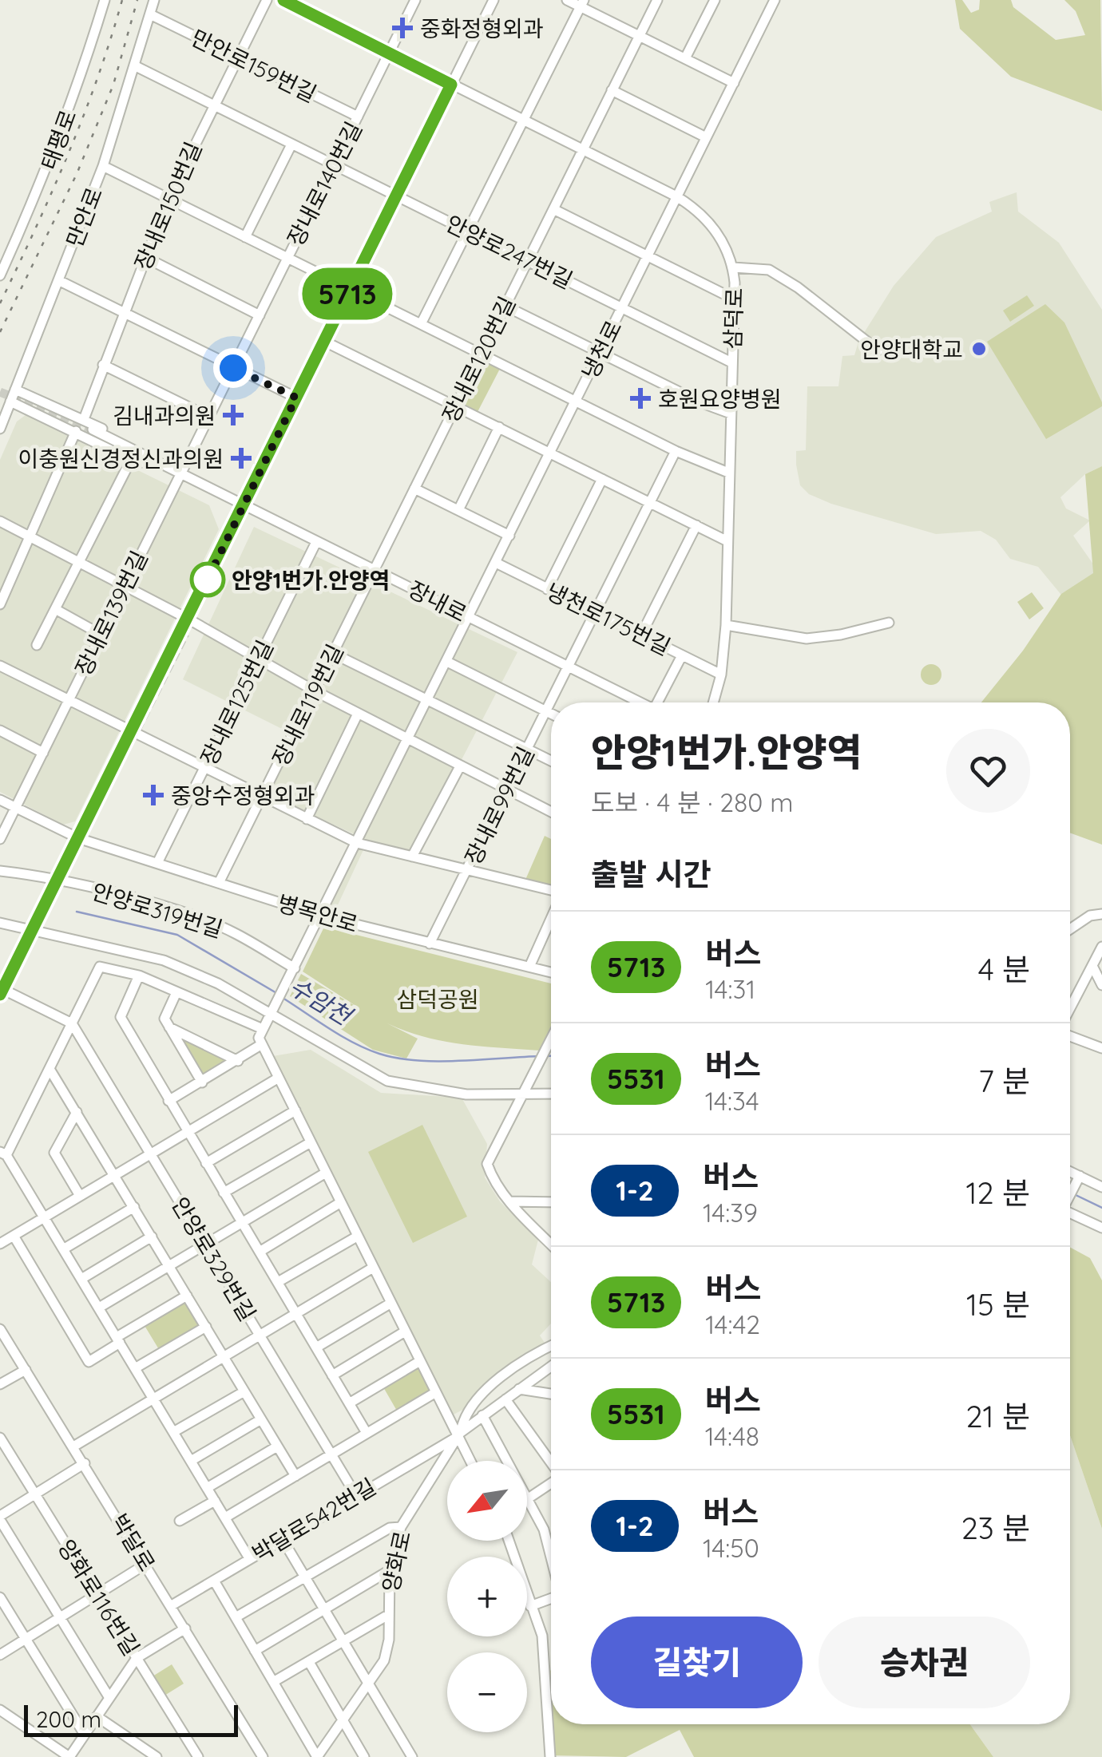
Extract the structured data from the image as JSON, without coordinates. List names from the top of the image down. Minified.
{"streets":{"street":["만안로159번길","태평로","장내로140번길","장내로150번길","만안로","안양로247번길","삼덕로","냉천로","장내로120번길","장내로","장내로139번길","냉천로175번길","장내로125번길","장내로119번길","장내로99번길","안양로319번길","병목안로","안양로329번길","박달로542번길","박달로","양화로","양화로116번길"]},"crossings":[["만안로159번길","장내로140번길"],["만안로159번길","장내로150번길"],["만안로159번길","만안로"],["장내로140번길","안양로247번길"],["장내로140번길","삼덕로"],["장내로140번길","장내로"],["장내로140번길","장내로139번길"],["장내로150번길","안양로247번길"],["만안로","안양로247번길"],["안양로247번길","삼덕로"],["안양로247번길","냉천로"],["안양로247번길","장내로120번길"],["삼덕로","냉천로"],["삼덕로","장내로120번길"],["삼덕로","냉천로175번길"],["냉천로","장내로"],["냉천로","냉천로175번길"],["냉천로","안양로319번길"],["냉천로","병목안로"],["장내로120번길","장내로"],["장내로120번길","장내로119번길"],["장내로","장내로139번길"],["장내로","냉천로175번길"],["장내로","장내로125번길"],["장내로","장내로119번길"],["장내로","장내로99번길"],["장내로139번길","병목안로"],["냉천로175번길","장내로99번길"],["장내로125번길","병목안로"],["장내로119번길","병목안로"],["장내로99번길","병목안로"],["안양로329번길","박달로542번길"],["박달로542번길","박달로"],["박달로542번길","양화로"]],"water":["수암천"],"parks":["삼덕공원"],"places":{"health":["중화정형외과","호원요양병원","김내과의원","이충원신경정신과의원","중앙수정형외과"],"other":["안양대학교","안양1번가.안양역"]},"lines":["bus line 5713"],"scale_bar":"200 m","north":"bottom left","page":{"on_map":"5713","heading":[["안양1번가.안양역","도보 · 4 분 · 280 m"],"출발 시간"],"list":[{"mark":"5713","name":"버스","note":"14:31","value":"4 분"},{"mark":"5531","name":"버스","note":"14:34","value":"7 분"},{"mark":"1-2","name":"버스","note":"14:39","value":"12 분"},{"mark":"5713","name":"버스","note":"14:42","value":"15 분"},{"mark":"5531","name":"버스","note":"14:48","value":"21 분"},{"mark":"1-2","name":"버스","note":"14:50","value":"23 분"}],"map_buttons":["+","−"],"buttons":["길찾기","승차권"],"scale":"200 m"}}
